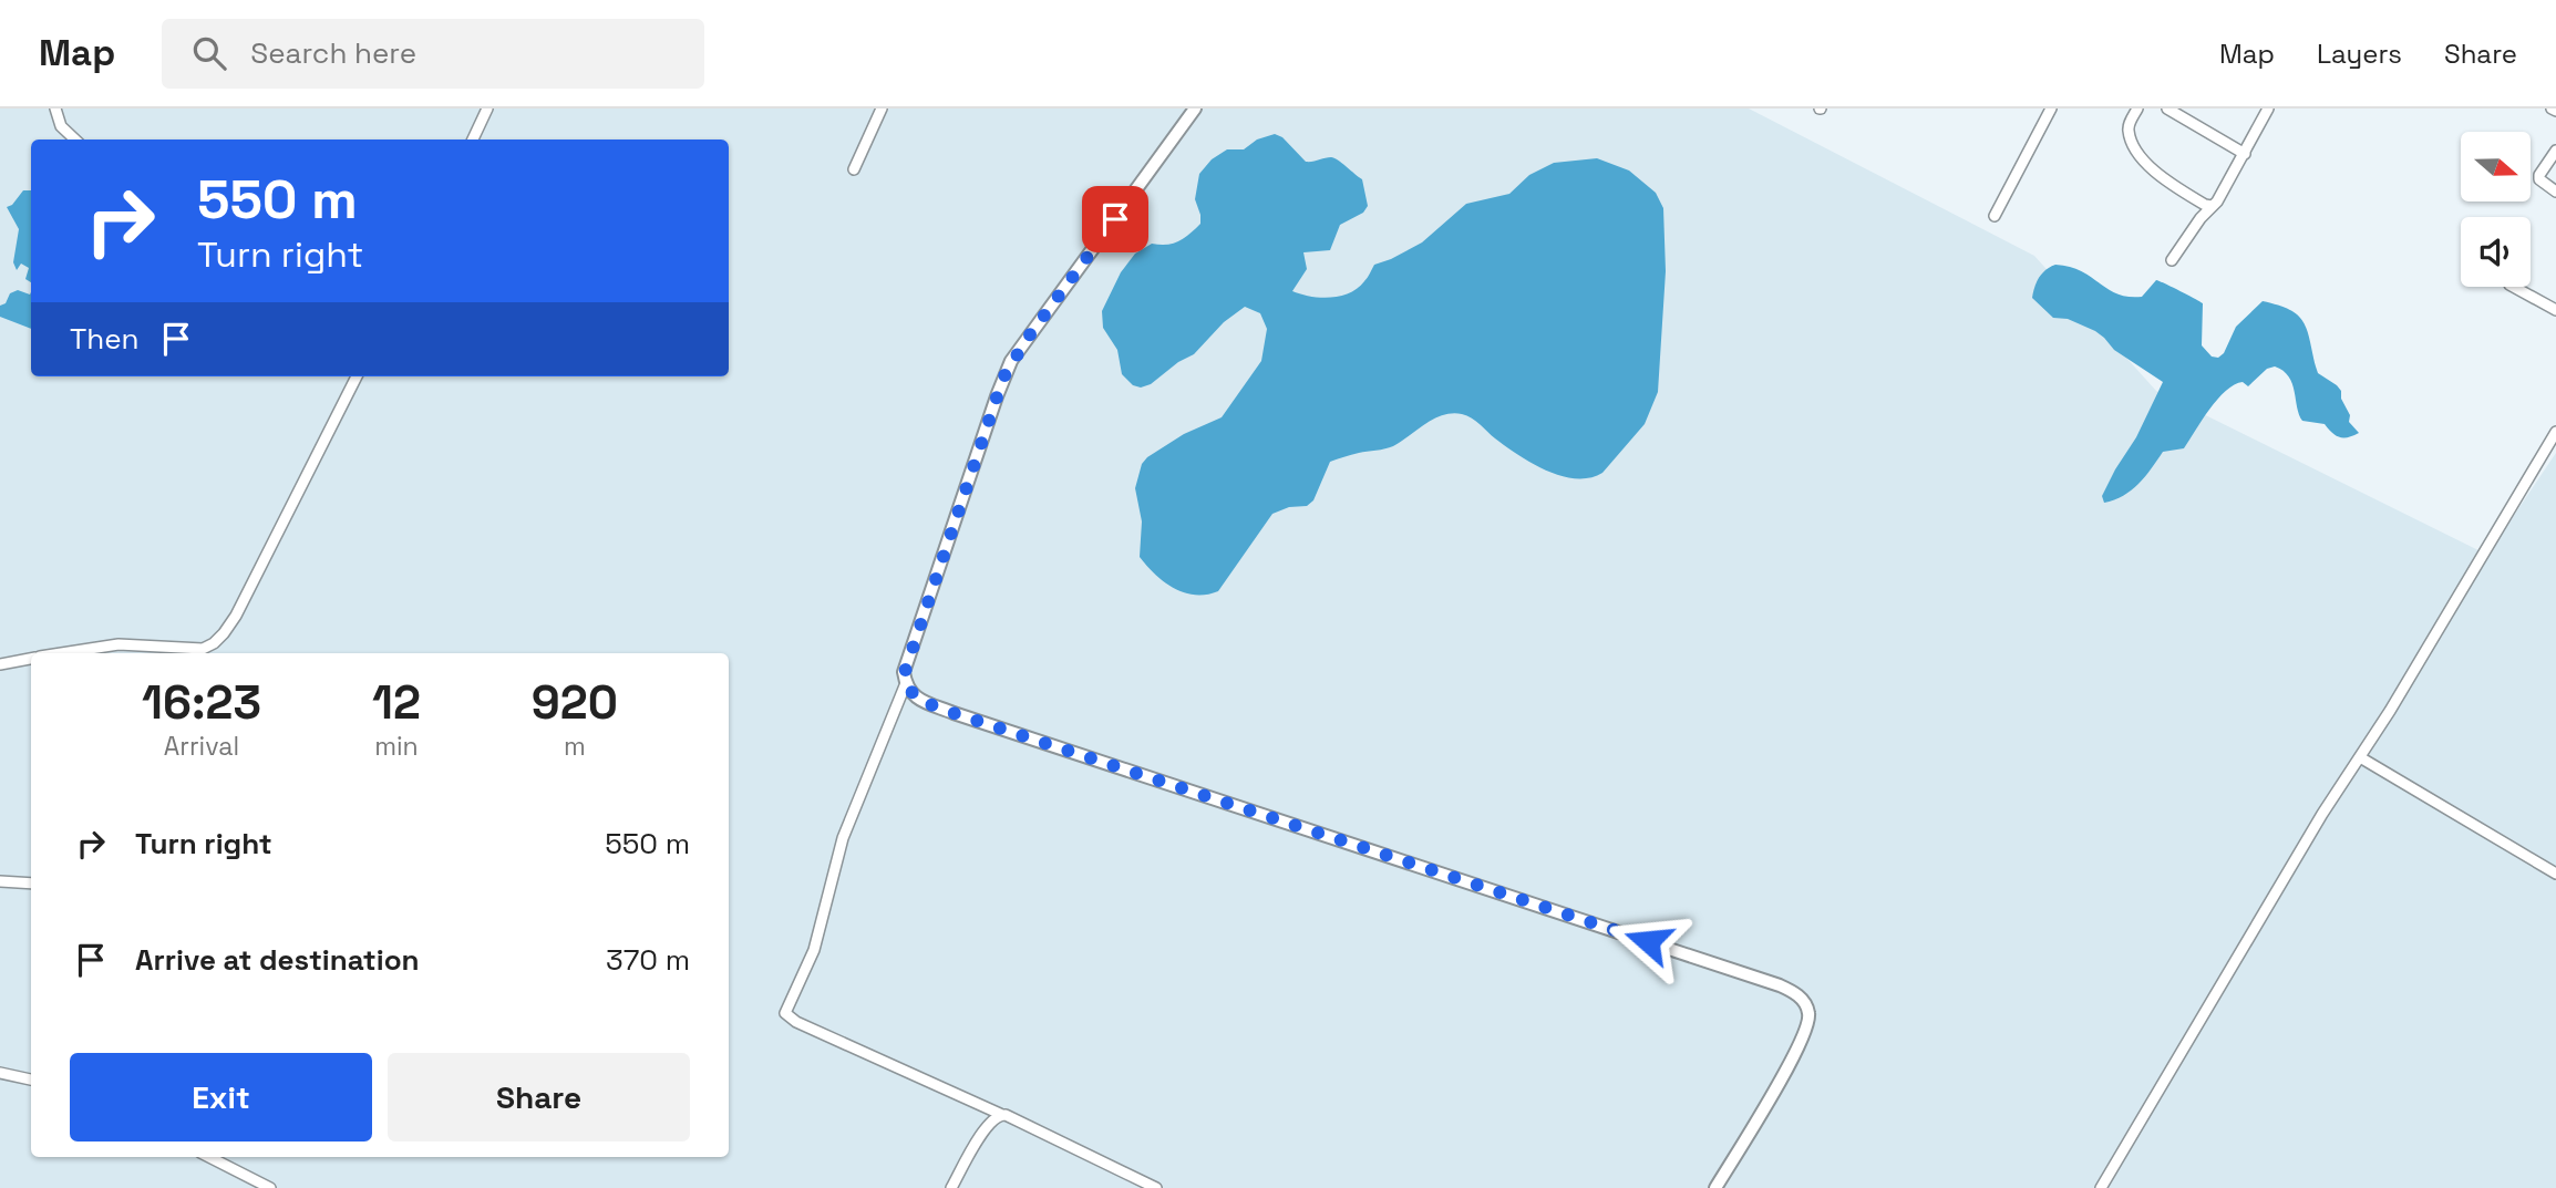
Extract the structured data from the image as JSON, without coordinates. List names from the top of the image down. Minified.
{"north":"right","page":{"header":"Map","search":"Search here","nav":["Map","Layers","Share"],"turn":["550 m","Turn right"],"then":"Then","eta":["16:23","Arrival","12","min","920","m"],"list":[{"name":"Turn right","value":"550 m"},{"name":"Arrive at destination","value":"370 m"}],"buttons":["Exit","Share"]}}
